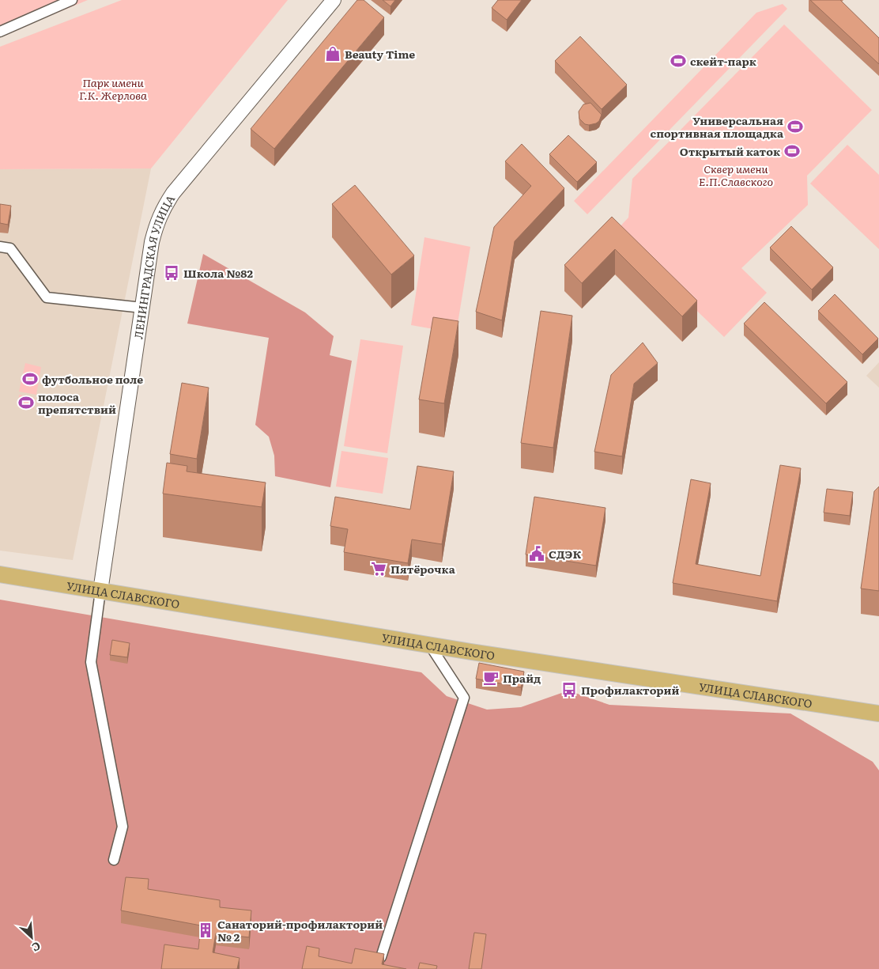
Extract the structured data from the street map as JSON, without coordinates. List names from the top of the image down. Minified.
{"streets":{"main road":["УЛИЦА СЛАВСКОГО"],"street":["ЛЕНИНГРАДСКАЯ УЛИЦА"]},"crossings":[["ЛЕНИНГРАДСКАЯ УЛИЦА","УЛИЦА СЛАВСКОГО"]],"parks":["Парк имени Г.К. Жерлова","Сквер имени Е.П.Славского"],"places":{"shop":["Beauty Time"],"sports":["скейт-парк","Универсальная спортивная площадка","Открытый каток","футбольное поле","полоса препятствий"],"bus stop":["Школа №82","Профилакторий"],"public building":["СДЭК"],"supermarket":["Пятёрочка"],"cafe":["Прайд"],"building":["Санаторий-профилакторий № 2"]},"north":"bottom right"}
